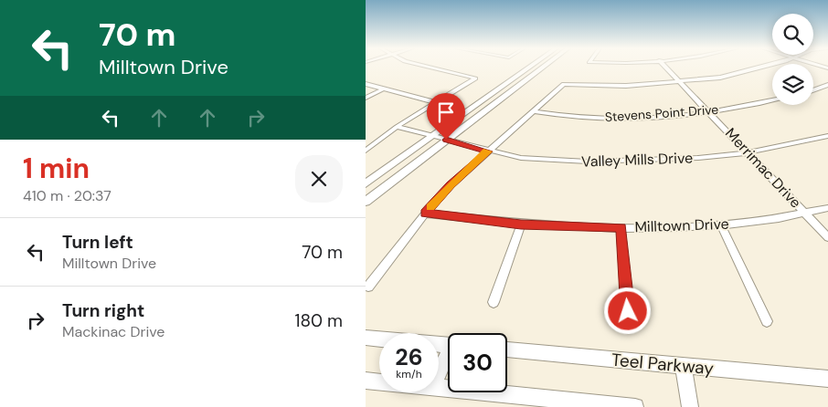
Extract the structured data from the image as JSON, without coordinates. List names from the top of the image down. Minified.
{"streets":{"main road":["Teel Parkway"],"street":["Stevens Point Drive","Valley Mills Drive","Merrimac Drive","Milltown Drive"]},"crossings":[["Stevens Point Drive","Merrimac Drive"],["Valley Mills Drive","Merrimac Drive"],["Merrimac Drive","Milltown Drive"]],"page":{"turn":["70 m","Milltown Drive"],"heading":["1 min","410 m · 20:37"],"list":[{"name":"Turn left","note":"Milltown Drive","value":"70 m"},{"name":"Turn right","note":"Mackinac Drive","value":"180 m"}],"speed":"26 km/h","limit":"30"}}
